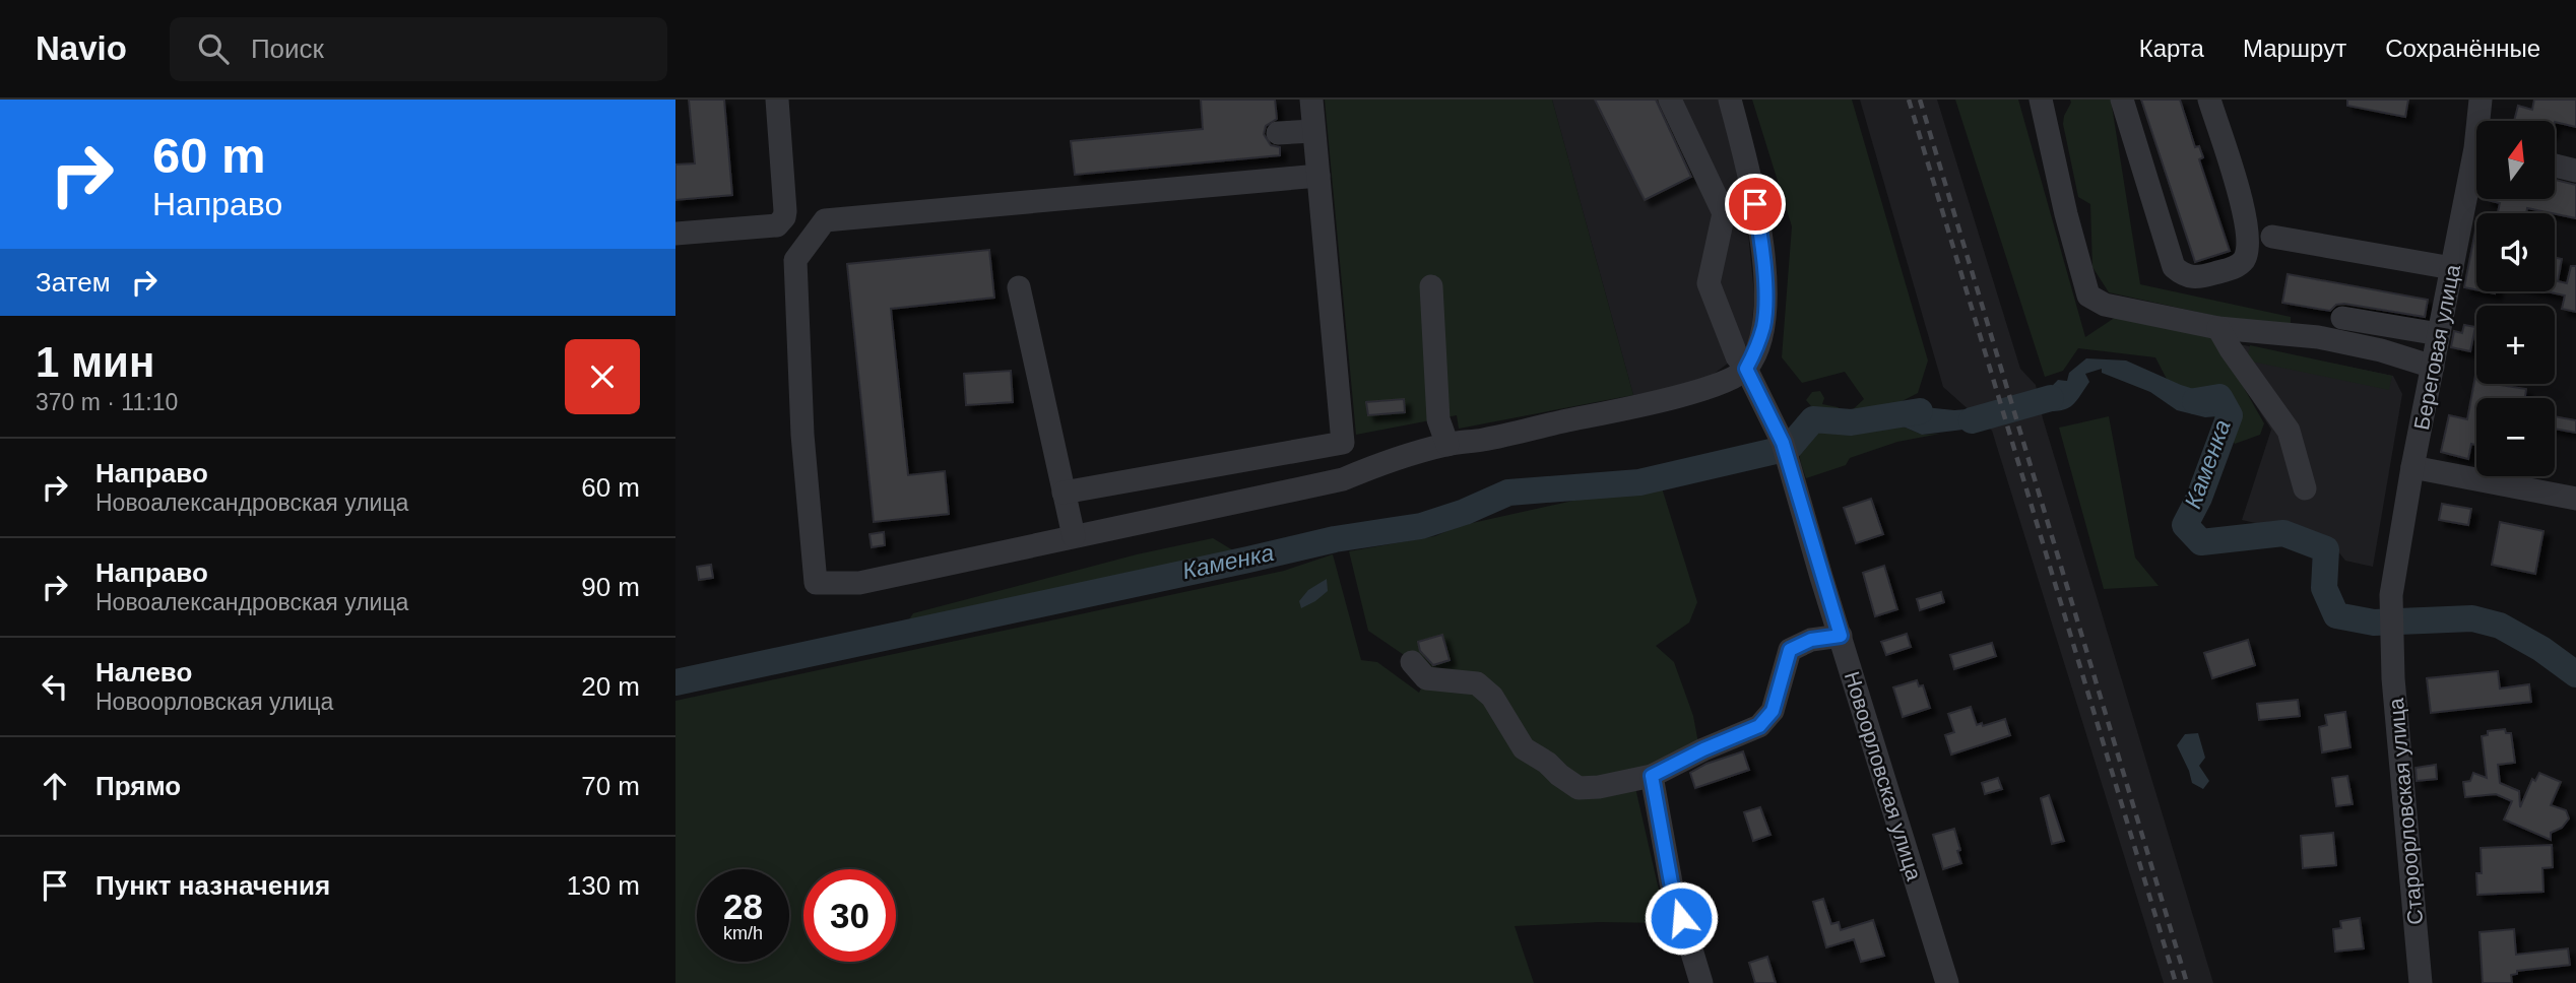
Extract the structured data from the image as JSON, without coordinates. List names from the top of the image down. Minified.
{"streets":{"street":["Береговая улица","Новоорловская улица","Староорловская улица"]},"crossings":[["Береговая улица","Староорловская улица"]],"water":["Каменка"],"north":"top","page":{"header":"Navio","search":"Поиск","nav":["Карта","Маршрут","Сохранённые"],"turn":["60 m","Направо"],"map_buttons":["+","−"],"then":"Затем","heading":["1 мин","370 m · 11:10"],"list":[{"name":"Направо","note":"Новоалександровская улица","value":"60 m"},{"name":"Направо","note":"Новоалександровская улица","value":"90 m"},{"name":"Налево","note":"Новоорловская улица","value":"20 m"},{"name":"Прямо","value":"70 m"},{"name":"Пункт назначения","value":"130 m"}],"speed":"28 km/h","limit":"30"}}
